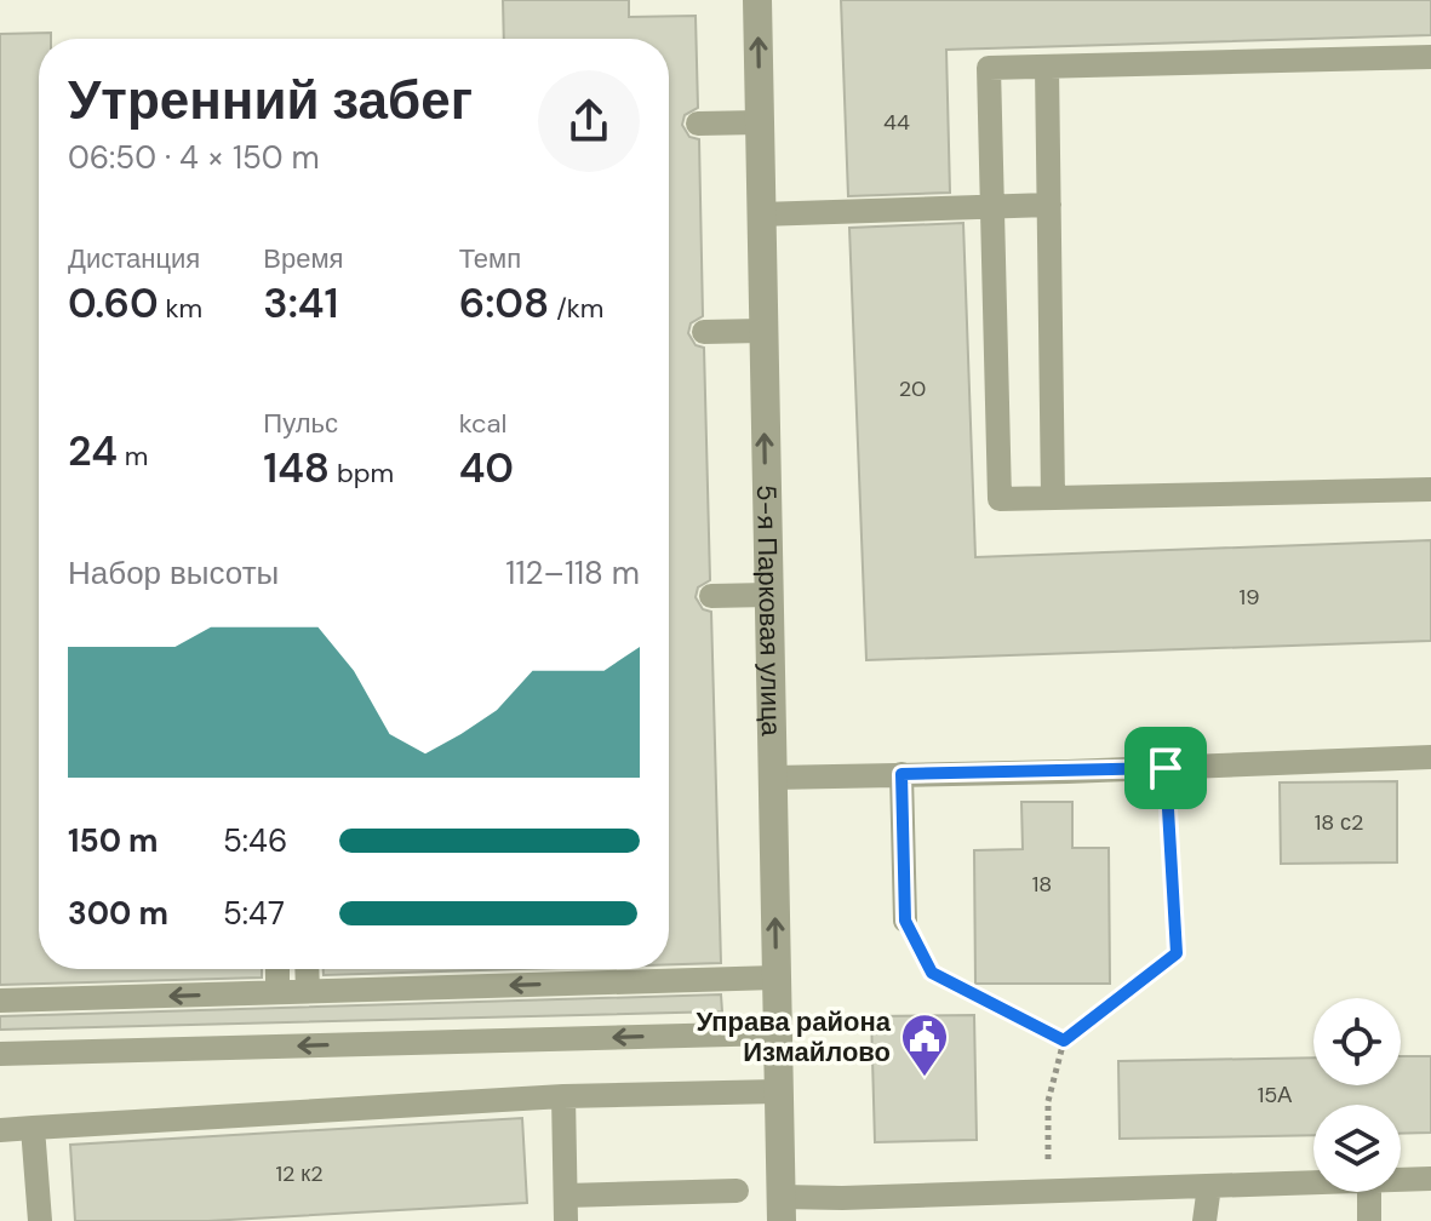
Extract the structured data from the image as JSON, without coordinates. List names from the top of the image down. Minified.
{"streets":{"street":["5-я Парковая улица"]},"one_way":["5-я Парковая улица"],"places":{"public building":["Управа района Измайлово"]},"house_numbers":["44","20","19","18 с2","18","15А","12 к2"],"page":{"heading":["Утренний забег","06:50 · 4 × 150 m"],"stats":[["Дистанция","0.60 km"],["Время","3:41"],["Темп","6:08 /km"],["24 m"],["Пульс","148 bpm"],["kcal","40"]],"chart":["Набор высоты","112–118 m"],"list":[{"name":"150 m","note":"5:46"},{"name":"300 m","note":"5:47"}]}}
